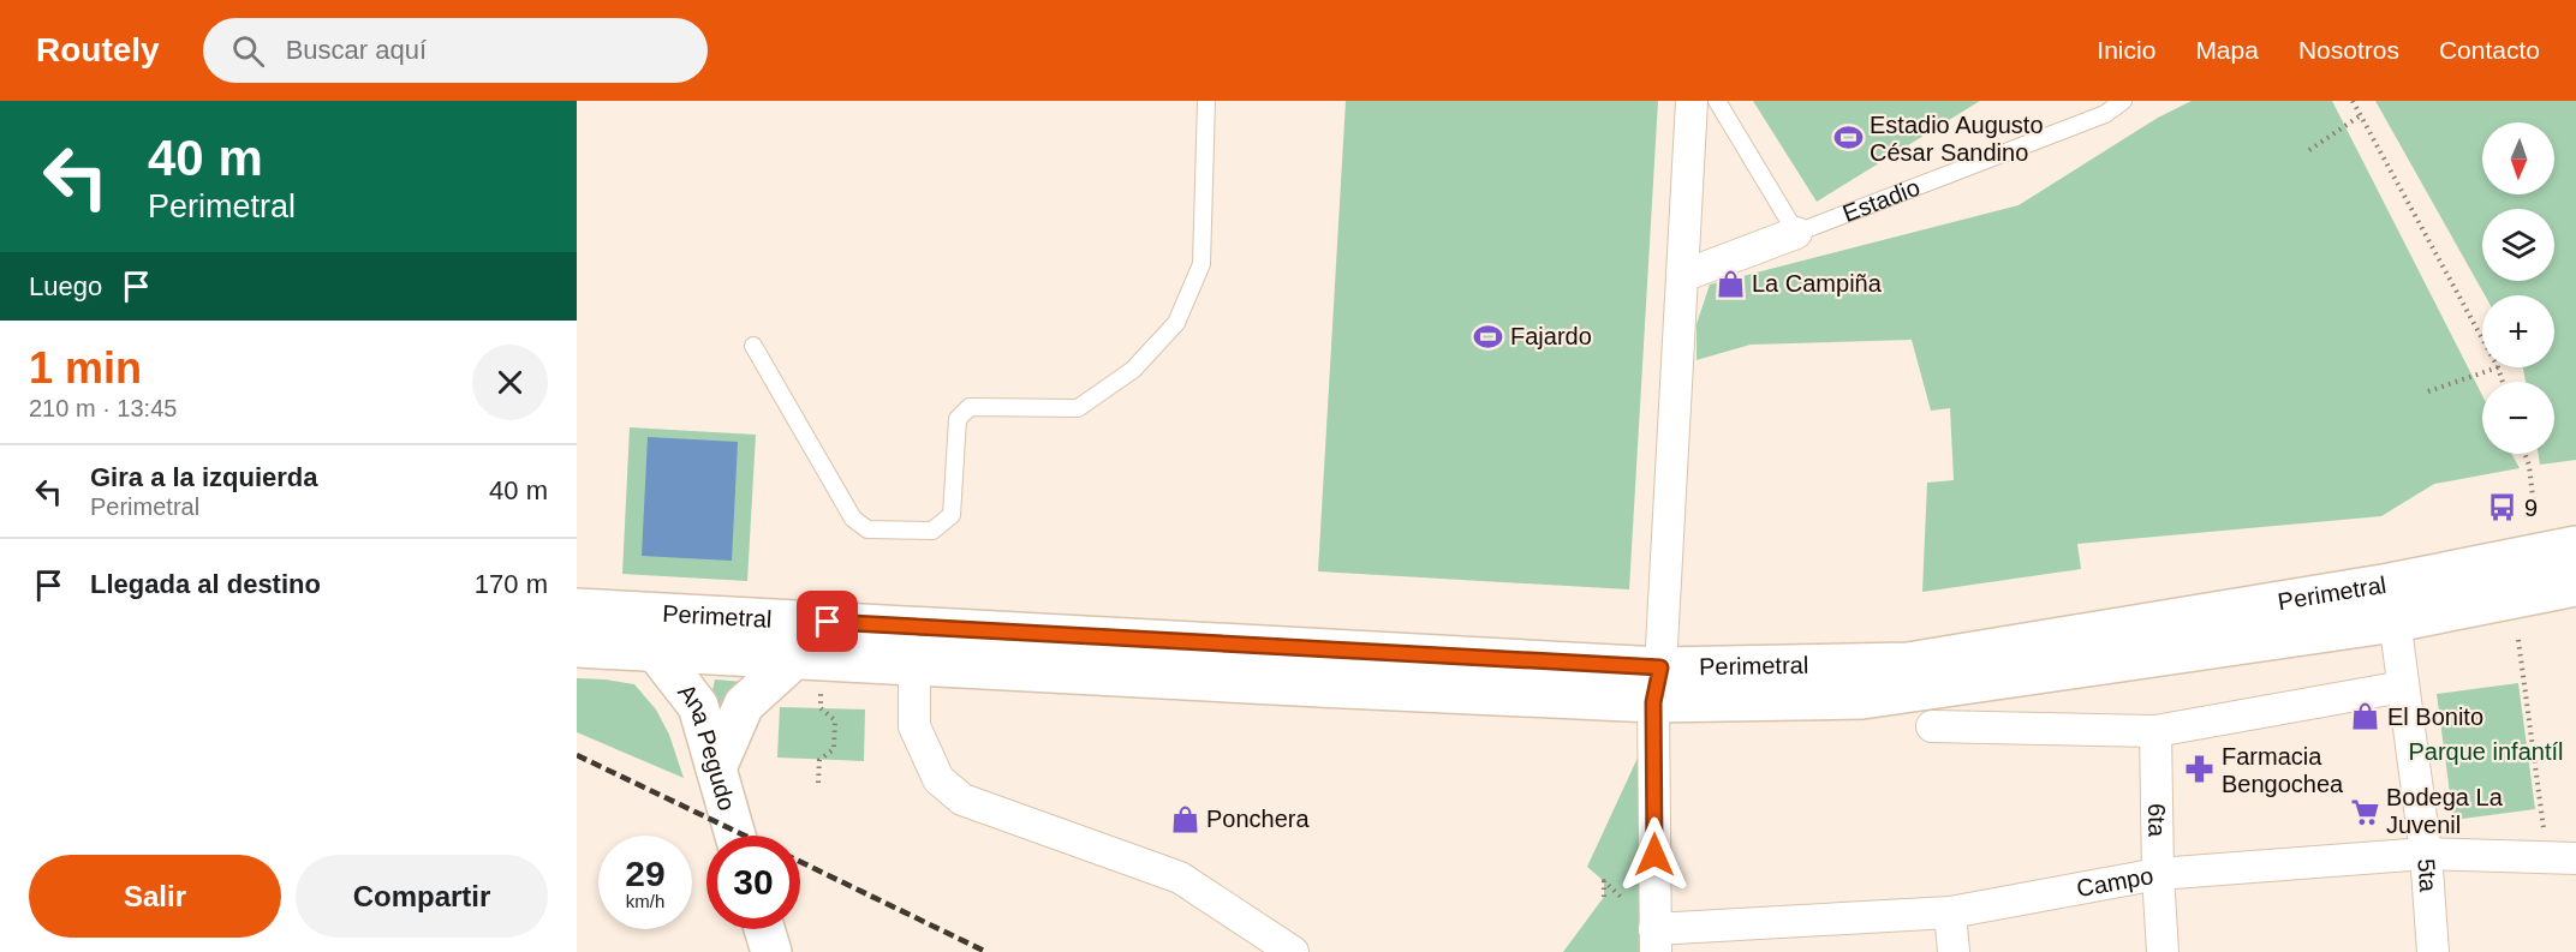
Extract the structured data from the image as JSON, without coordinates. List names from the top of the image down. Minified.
{"streets":{"main road":["Perimetral","Ana Pegudo"],"street":["Estadio","6ta","5ta","Campo"]},"crossings":[["Perimetral","Ana Pegudo"],["Perimetral","5ta"],["6ta","Campo"],["5ta","Campo"]],"parks":["Parque infantíl"],"places":{"sports":["Estadio Augusto César Sandino","Fajardo"],"shop":["La Campiña","El Bonito","Ponchera"],"bus stop":["9"],"pharmacy":["Farmacia Bengochea"],"supermarket":["Bodega La Juvenil"]},"north":"bottom","page":{"header":"Routely","search":"Buscar aquí","nav":["Inicio","Mapa","Nosotros","Contacto"],"turn":["40 m","Perimetral"],"map_buttons":["+","−"],"then":"Luego","heading":["1 min","210 m · 13:45"],"list":[{"name":"Gira a la izquierda","note":"Perimetral","value":"40 m"},{"name":"Llegada al destino","value":"170 m"}],"speed":"29 km/h","limit":"30","buttons":["Salir","Compartir"]}}
